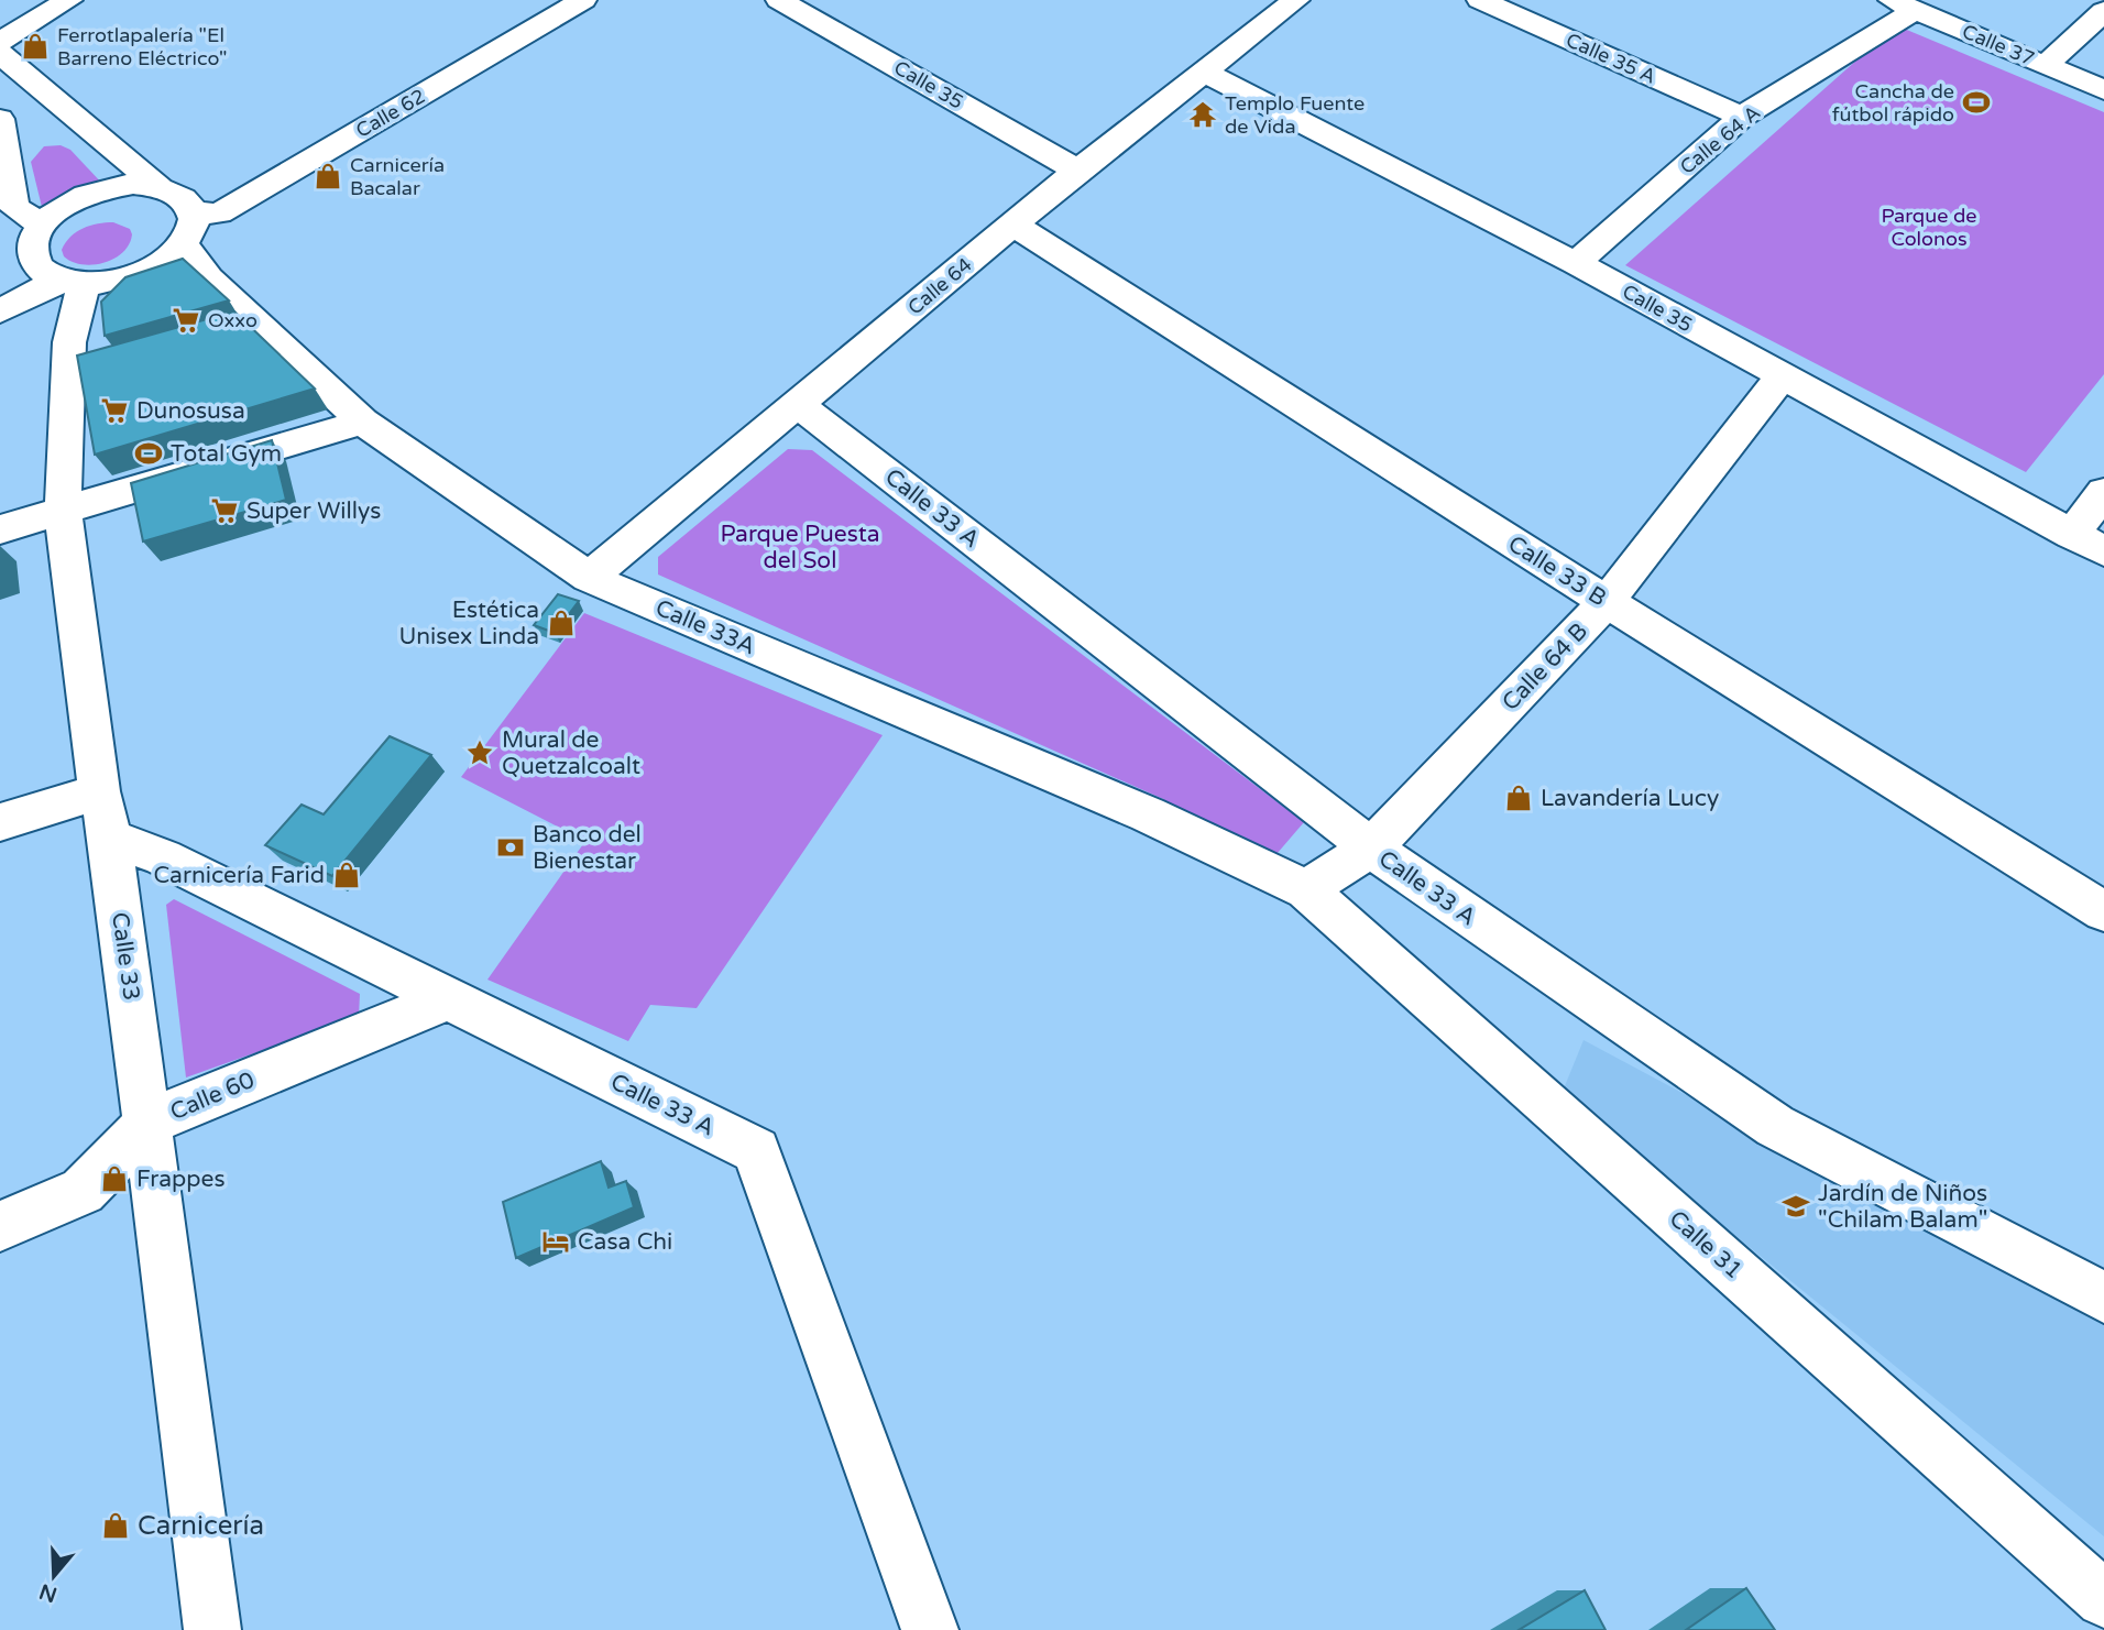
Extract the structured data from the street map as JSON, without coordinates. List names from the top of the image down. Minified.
{"streets":{"street":["Calle 37","Calle 35 A","Calle 35","Calle 62","Calle 64 A","Calle 64","Calle 33 A","Calle 33 B","Calle 33A","Calle 64 B","Calle 33","Calle 60","Calle 31"]},"crossings":[["Calle 37","Calle 64 A"],["Calle 35 A","Calle 64 A"],["Calle 35","Calle 64 A"],["Calle 35","Calle 64"],["Calle 35","Calle 64 B"],["Calle 62","Calle 33A"],["Calle 64","Calle 33 A"],["Calle 64","Calle 33 B"],["Calle 64","Calle 33A"],["Calle 33 A","Calle 64 B"],["Calle 33 A","Calle 33"],["Calle 33 A","Calle 60"],["Calle 33 B","Calle 64 B"],["Calle 33A","Calle 64 B"],["Calle 33A","Calle 31"],["Calle 64 B","Calle 31"],["Calle 33","Calle 60"]],"parks":["Parque de Colonos","Parque Puesta del Sol"],"places":{"shop":["Ferrotlapalería \"El Barreno Eléctrico\"","Carnicería Bacalar","Estética Unisex Linda","Lavandería Lucy","Carnicería Farid","Frappes","Carnicería"],"sports":["Cancha de fútbol rápido","Total Gym"],"temple":["Templo Fuente de Vida"],"supermarket":["Oxxo","Dunosusa","Super Willys"],"place":["Mural de Quetzalcoalt"],"bank":["Banco del Bienestar"],"school or university":["Jardín de Niños \"Chilam Balam\""],"hotel":["Casa Chi"]},"north":"bottom"}
